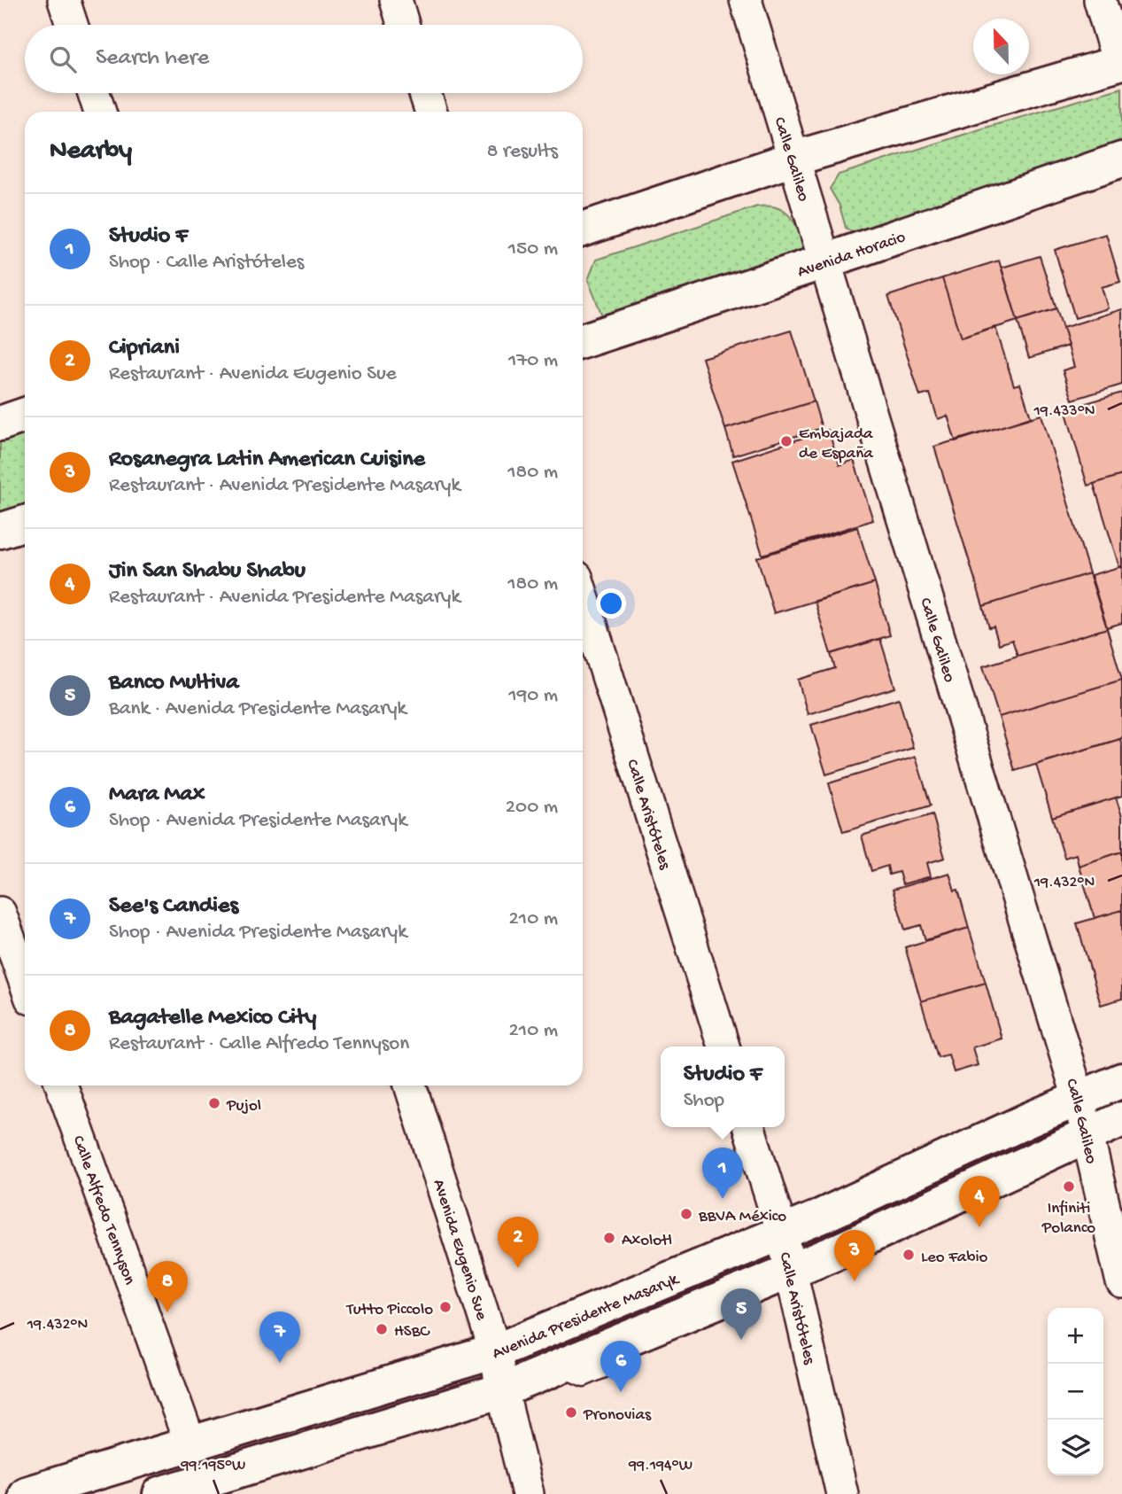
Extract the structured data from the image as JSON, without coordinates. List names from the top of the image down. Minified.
{"streets":{"street":["Calle Galileo","Avenida Horacio","Calle Aristóteles","Calle Alfredo Tennyson","Avenida Eugenio Sue","Avenida Presidente Masaryk"]},"crossings":[["Calle Galileo","Avenida Horacio"],["Calle Galileo","Avenida Presidente Masaryk"],["Calle Aristóteles","Avenida Presidente Masaryk"],["Calle Alfredo Tennyson","Avenida Presidente Masaryk"],["Avenida Eugenio Sue","Avenida Presidente Masaryk"]],"places":["Embajada de España","Pujol","Infiniti Polanco","BBVA México","Axolotl","Leo Fabio","Tutto Piccolo","HSBC","Pronovias"],"north":"top","page":{"search":"Search here","heading":["Nearby","8 results"],"list":[{"mark":"1","name":"Studio F","note":"Shop · Calle Aristóteles","value":"150 m"},{"mark":"2","name":"Cipriani","note":"Restaurant · Avenida Eugenio Sue","value":"170 m"},{"mark":"3","name":"Rosanegra Latin American Cuisine","note":"Restaurant · Avenida Presidente Masaryk","value":"180 m"},{"mark":"4","name":"Jin San Shabu Shabu","note":"Restaurant · Avenida Presidente Masaryk","value":"180 m"},{"mark":"5","name":"Banco Multiva","note":"Bank · Avenida Presidente Masaryk","value":"190 m"},{"mark":"6","name":"Mara Max","note":"Shop · Avenida Presidente Masaryk","value":"200 m"},{"mark":"7","name":"See's Candies","note":"Shop · Avenida Presidente Masaryk","value":"210 m"},{"mark":"8","name":"Bagatelle Mexico City","note":"Restaurant · Calle Alfredo Tennyson","value":"210 m"}],"popup":["Studio F","Shop"],"pins":["1","4","2","3","8","5","7","6"],"map_buttons":["+","−"]},"coordinates":["19.433°N","19.432°N","99.195°W","99.194°W"]}
